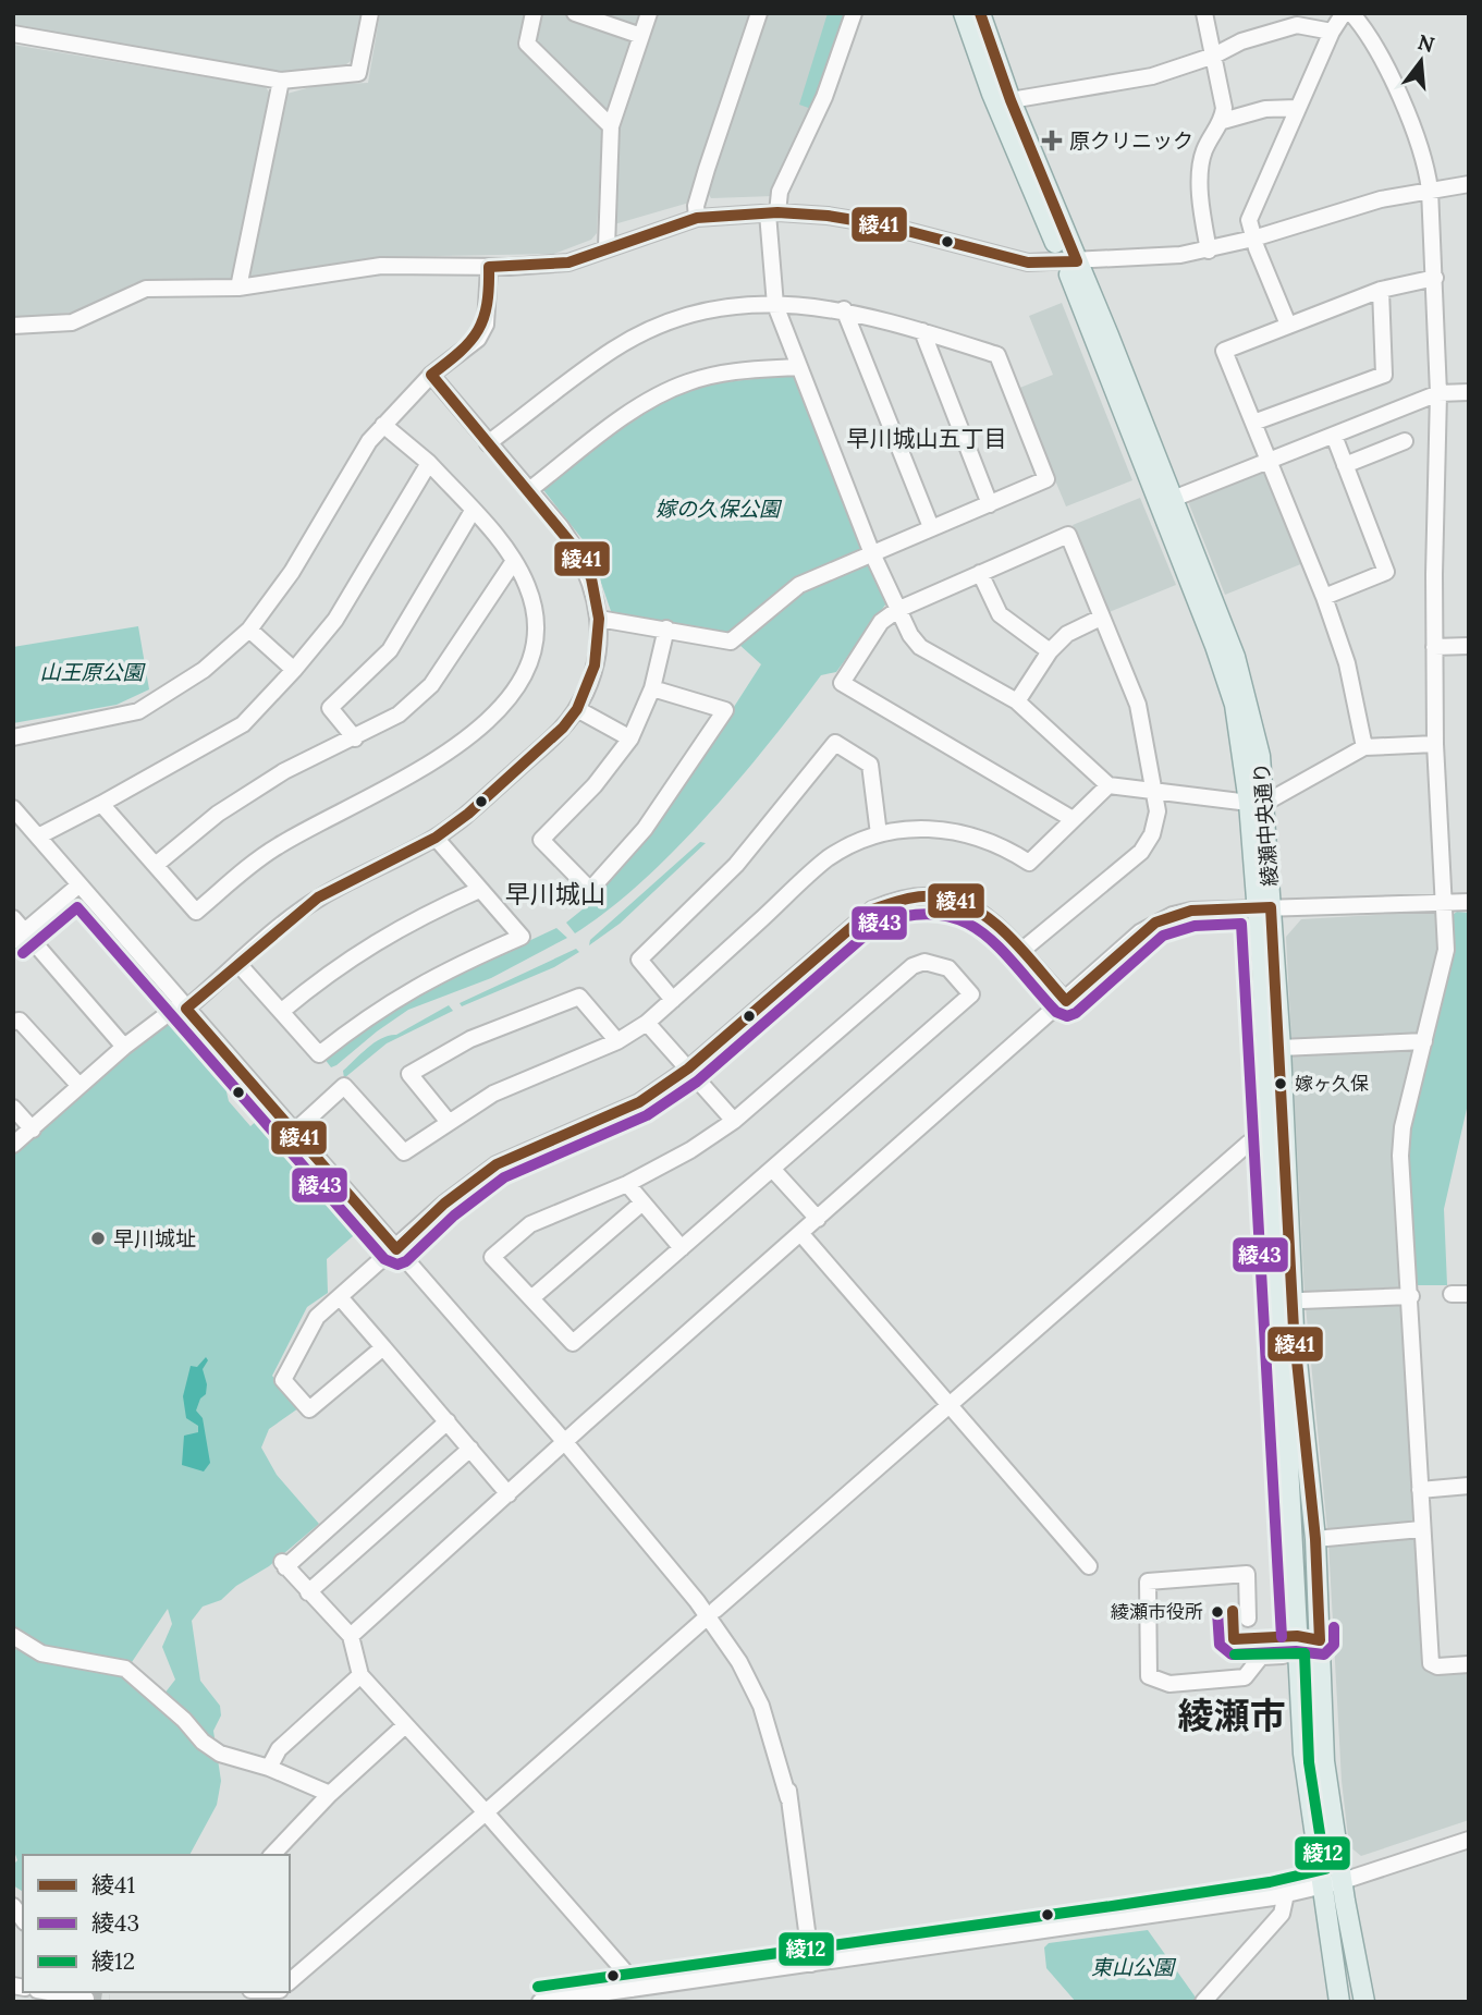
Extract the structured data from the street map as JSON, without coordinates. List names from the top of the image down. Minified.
{"streets":{"main road":["綾瀬中央通り"]},"districts":["早川城山五丁目","早川城山","綾瀬市"],"parks":["嫁の久保公園","山王原公園","東山公園"],"places":{"health":["原クリニック"],"other":["嫁ヶ久保","早川城址","綾瀬市役所"]},"lines":["transit line 綾41","transit line 綾43","transit line 綾12"],"legend":["綾41","綾43","綾12"],"north":"top"}
